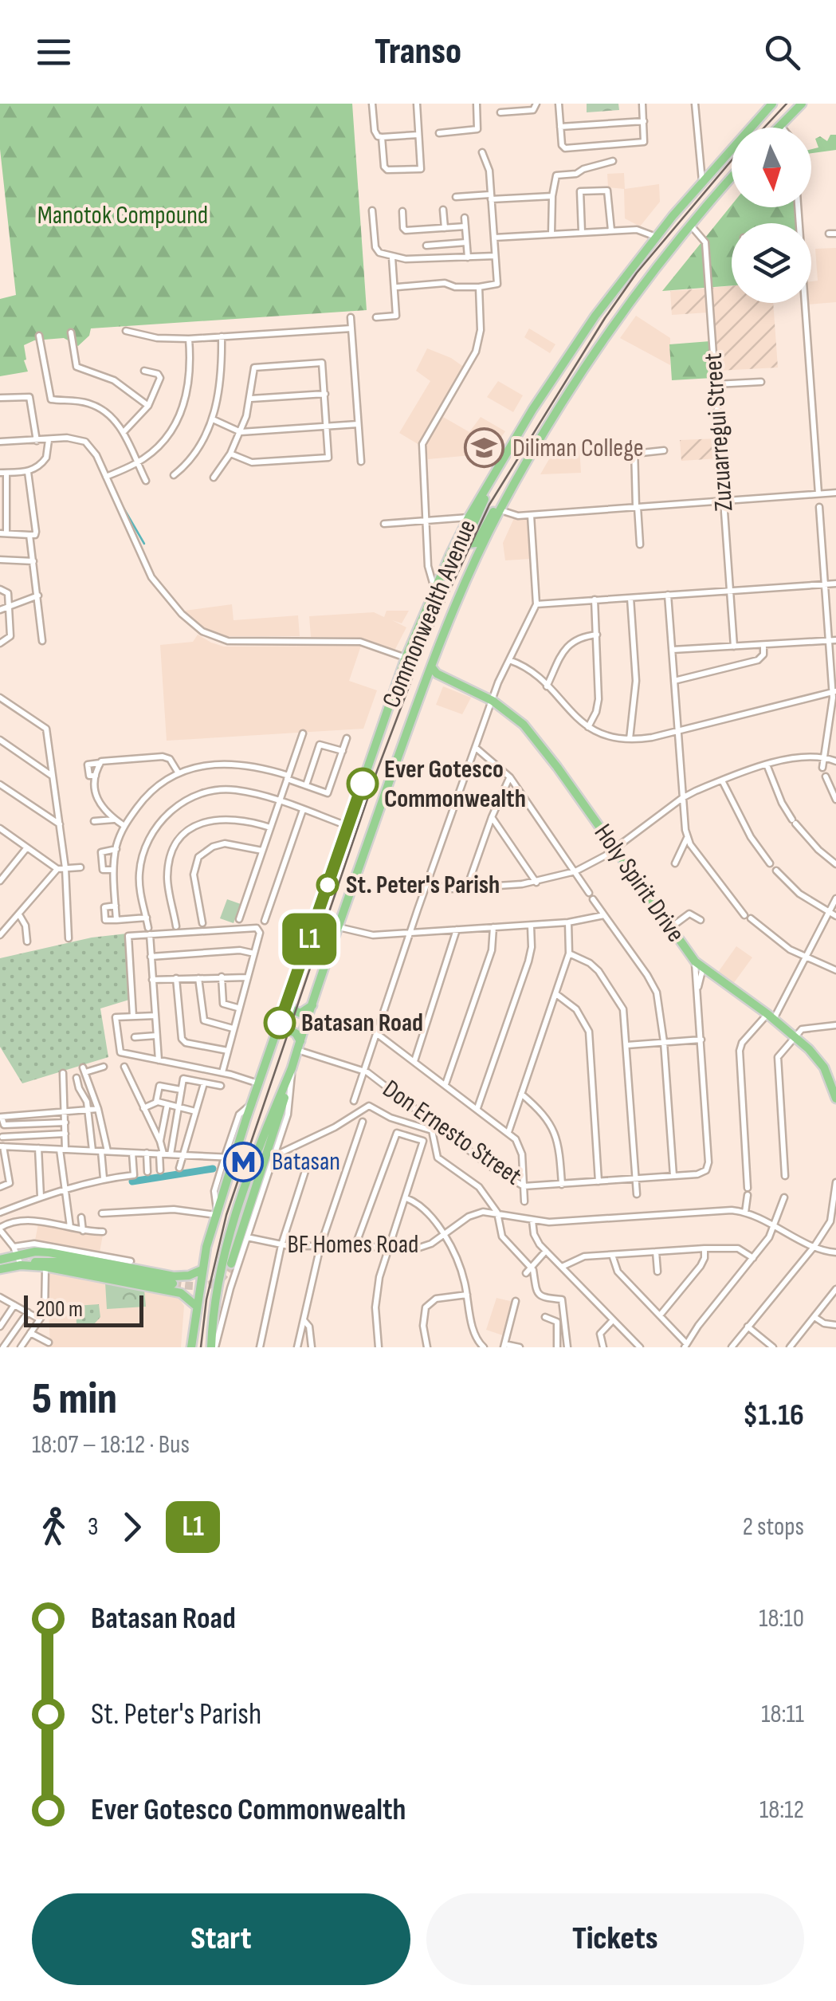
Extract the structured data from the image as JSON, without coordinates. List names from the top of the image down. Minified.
{"streets":{"main road":["Commonwealth Avenue","Holy Spirit Drive"],"street":["Zuzuarregui Street","Don Ernesto Street","BF Homes Road"]},"crossings":[["Zuzuarregui Street","Commonwealth Avenue"],["Commonwealth Avenue","Holy Spirit Drive"],["Commonwealth Avenue","Don Ernesto Street"],["Commonwealth Avenue","BF Homes Road"]],"parks":["Manotok Compound"],"places":{"school or university":["Diliman College"],"other":["Ever Gotesco Commonwealth","St. Peter's Parish","Batasan Road"],"metro station":["Batasan"]},"lines":["bus line L1"],"scale_bar":"200 m","north":"bottom","page":{"header":"Transo","on_map":"L1","scale":"200 m","heading":["5 min","18:07 – 18:12 · Bus","$1.16"],"legs":["3","L1","2 stops"],"list":[{"name":"Batasan Road","value":"18:10"},{"name":"St. Peter's Parish","value":"18:11"},{"name":"Ever Gotesco Commonwealth","value":"18:12"}],"buttons":["Start","Tickets"]}}
